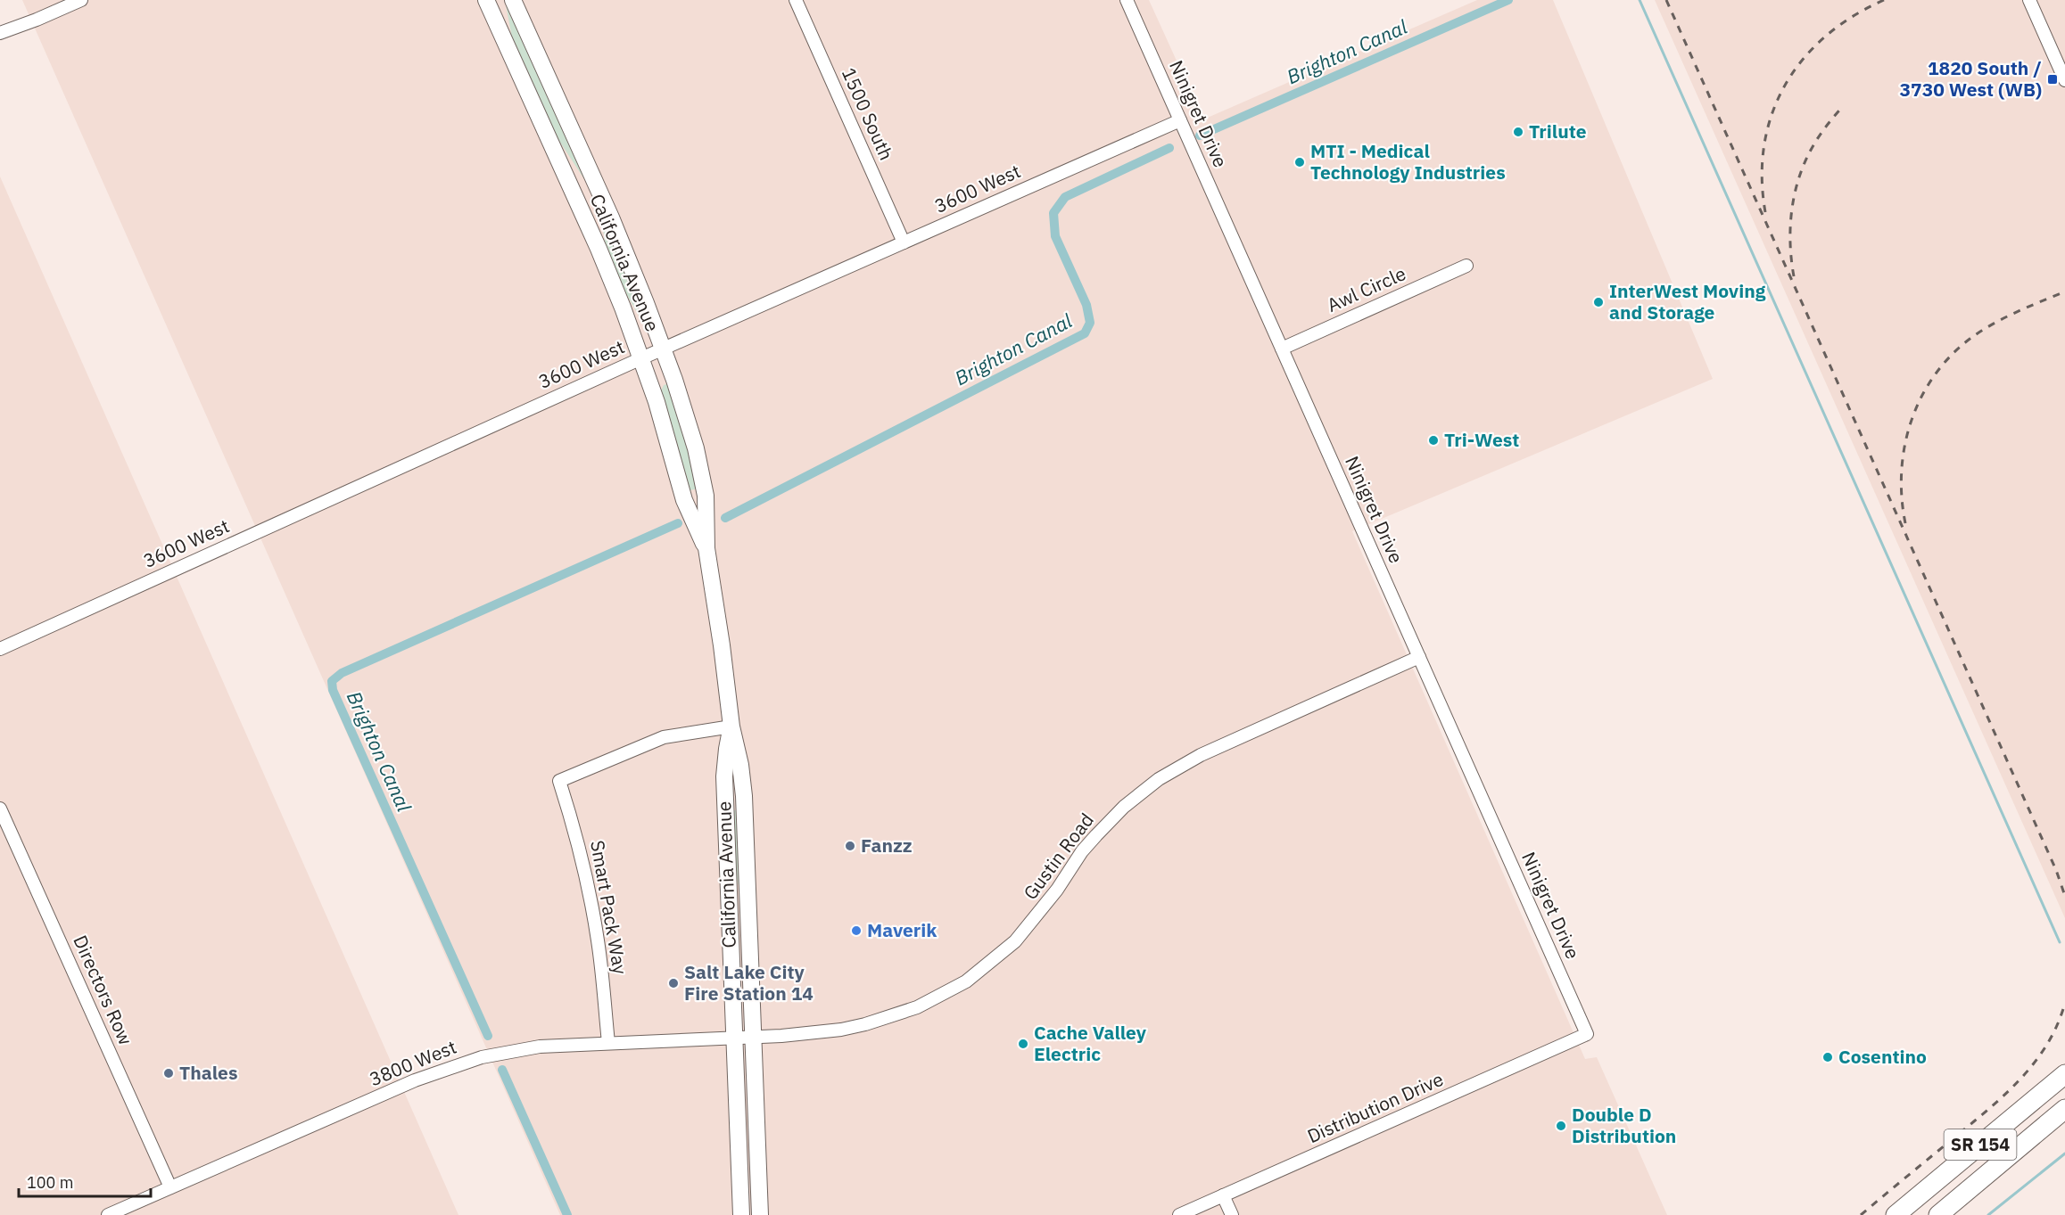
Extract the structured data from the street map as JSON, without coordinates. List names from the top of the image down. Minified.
{"streets":{"highway":["SR 154"],"main road":["California Avenue"],"street":["1500 South","Ninigret Drive","3600 West","Awl Circle","Gustin Road","Smart Pack Way","Directors Row","3800 West","Distribution Drive"]},"crossings":[["1500 South","3600 West"],["Ninigret Drive","3600 West"],["Ninigret Drive","Awl Circle"],["Ninigret Drive","Gustin Road"],["Ninigret Drive","Distribution Drive"],["3600 West","California Avenue"],["California Avenue","Gustin Road"],["California Avenue","Smart Pack Way"],["California Avenue","3800 West"],["Gustin Road","3800 West"],["Smart Pack Way","3800 West"],["Directors Row","3800 West"]],"water":["Brighton Canal"],"places":{"transit":["1820 South / 3730 West (WB)"],"other":["Trilute","MTI - Medical Technology Industries","InterWest Moving and Storage","Tri-West","Fanzz","Maverik","Salt Lake City Fire Station 14","Cache Valley Electric","Cosentino","Thales","Double D Distribution"]},"scale_bar":"100 m"}
